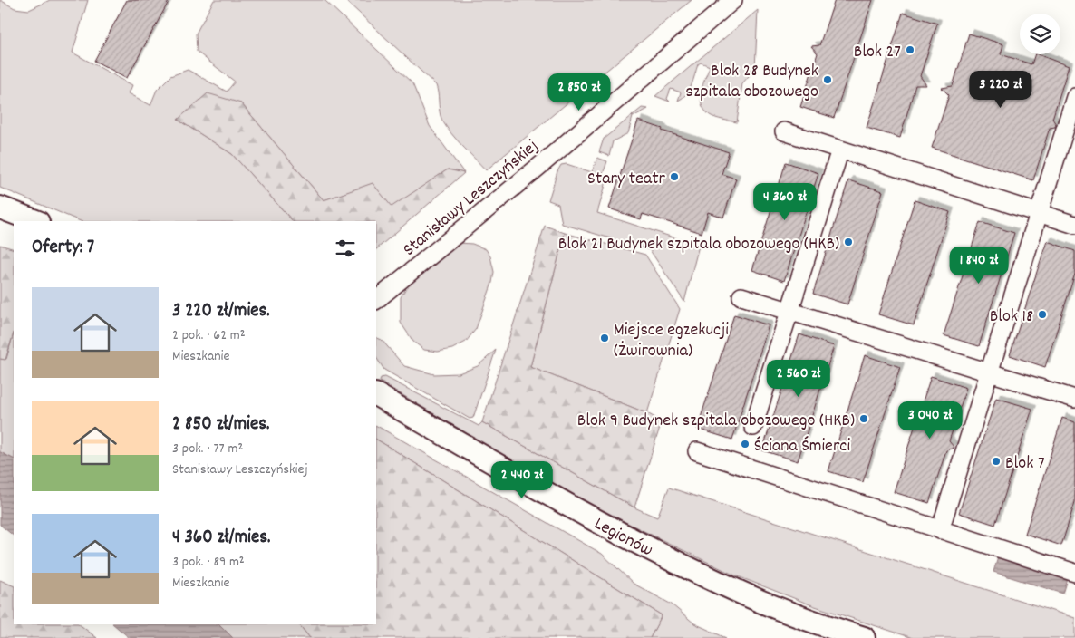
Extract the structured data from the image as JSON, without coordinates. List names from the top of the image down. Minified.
{"streets":{"main road":["Legionów"],"street":["Stanisławy Leszczyńskiej"]},"places":["Blok 27","Blok 28 Budynek szpitala obozowego","Stary teatr","Blok 21 Budynek szpitala obozowego (HKB)","Blok 18","Miejsce egzekucji (Żwirownia)","Blok 9 Budynek szpitala obozowego (HKB)","Ściana Śmierci","Blok 7"],"page":{"price":["3 220 zł","2 850 zł","4 360 zł","1 840 zł","2 560 zł","3 040 zł","2 440 zł"],"heading":"Oferty: 7","list":[{"name":"3 220 zł/mies.","note":"2 pok. · 62 m² · Mieszkanie"},{"name":"2 850 zł/mies.","note":"3 pok. · 77 m² · Stanisławy Leszczyńskiej"},{"name":"4 360 zł/mies.","note":"3 pok. · 89 m² · Mieszkanie"}]}}
